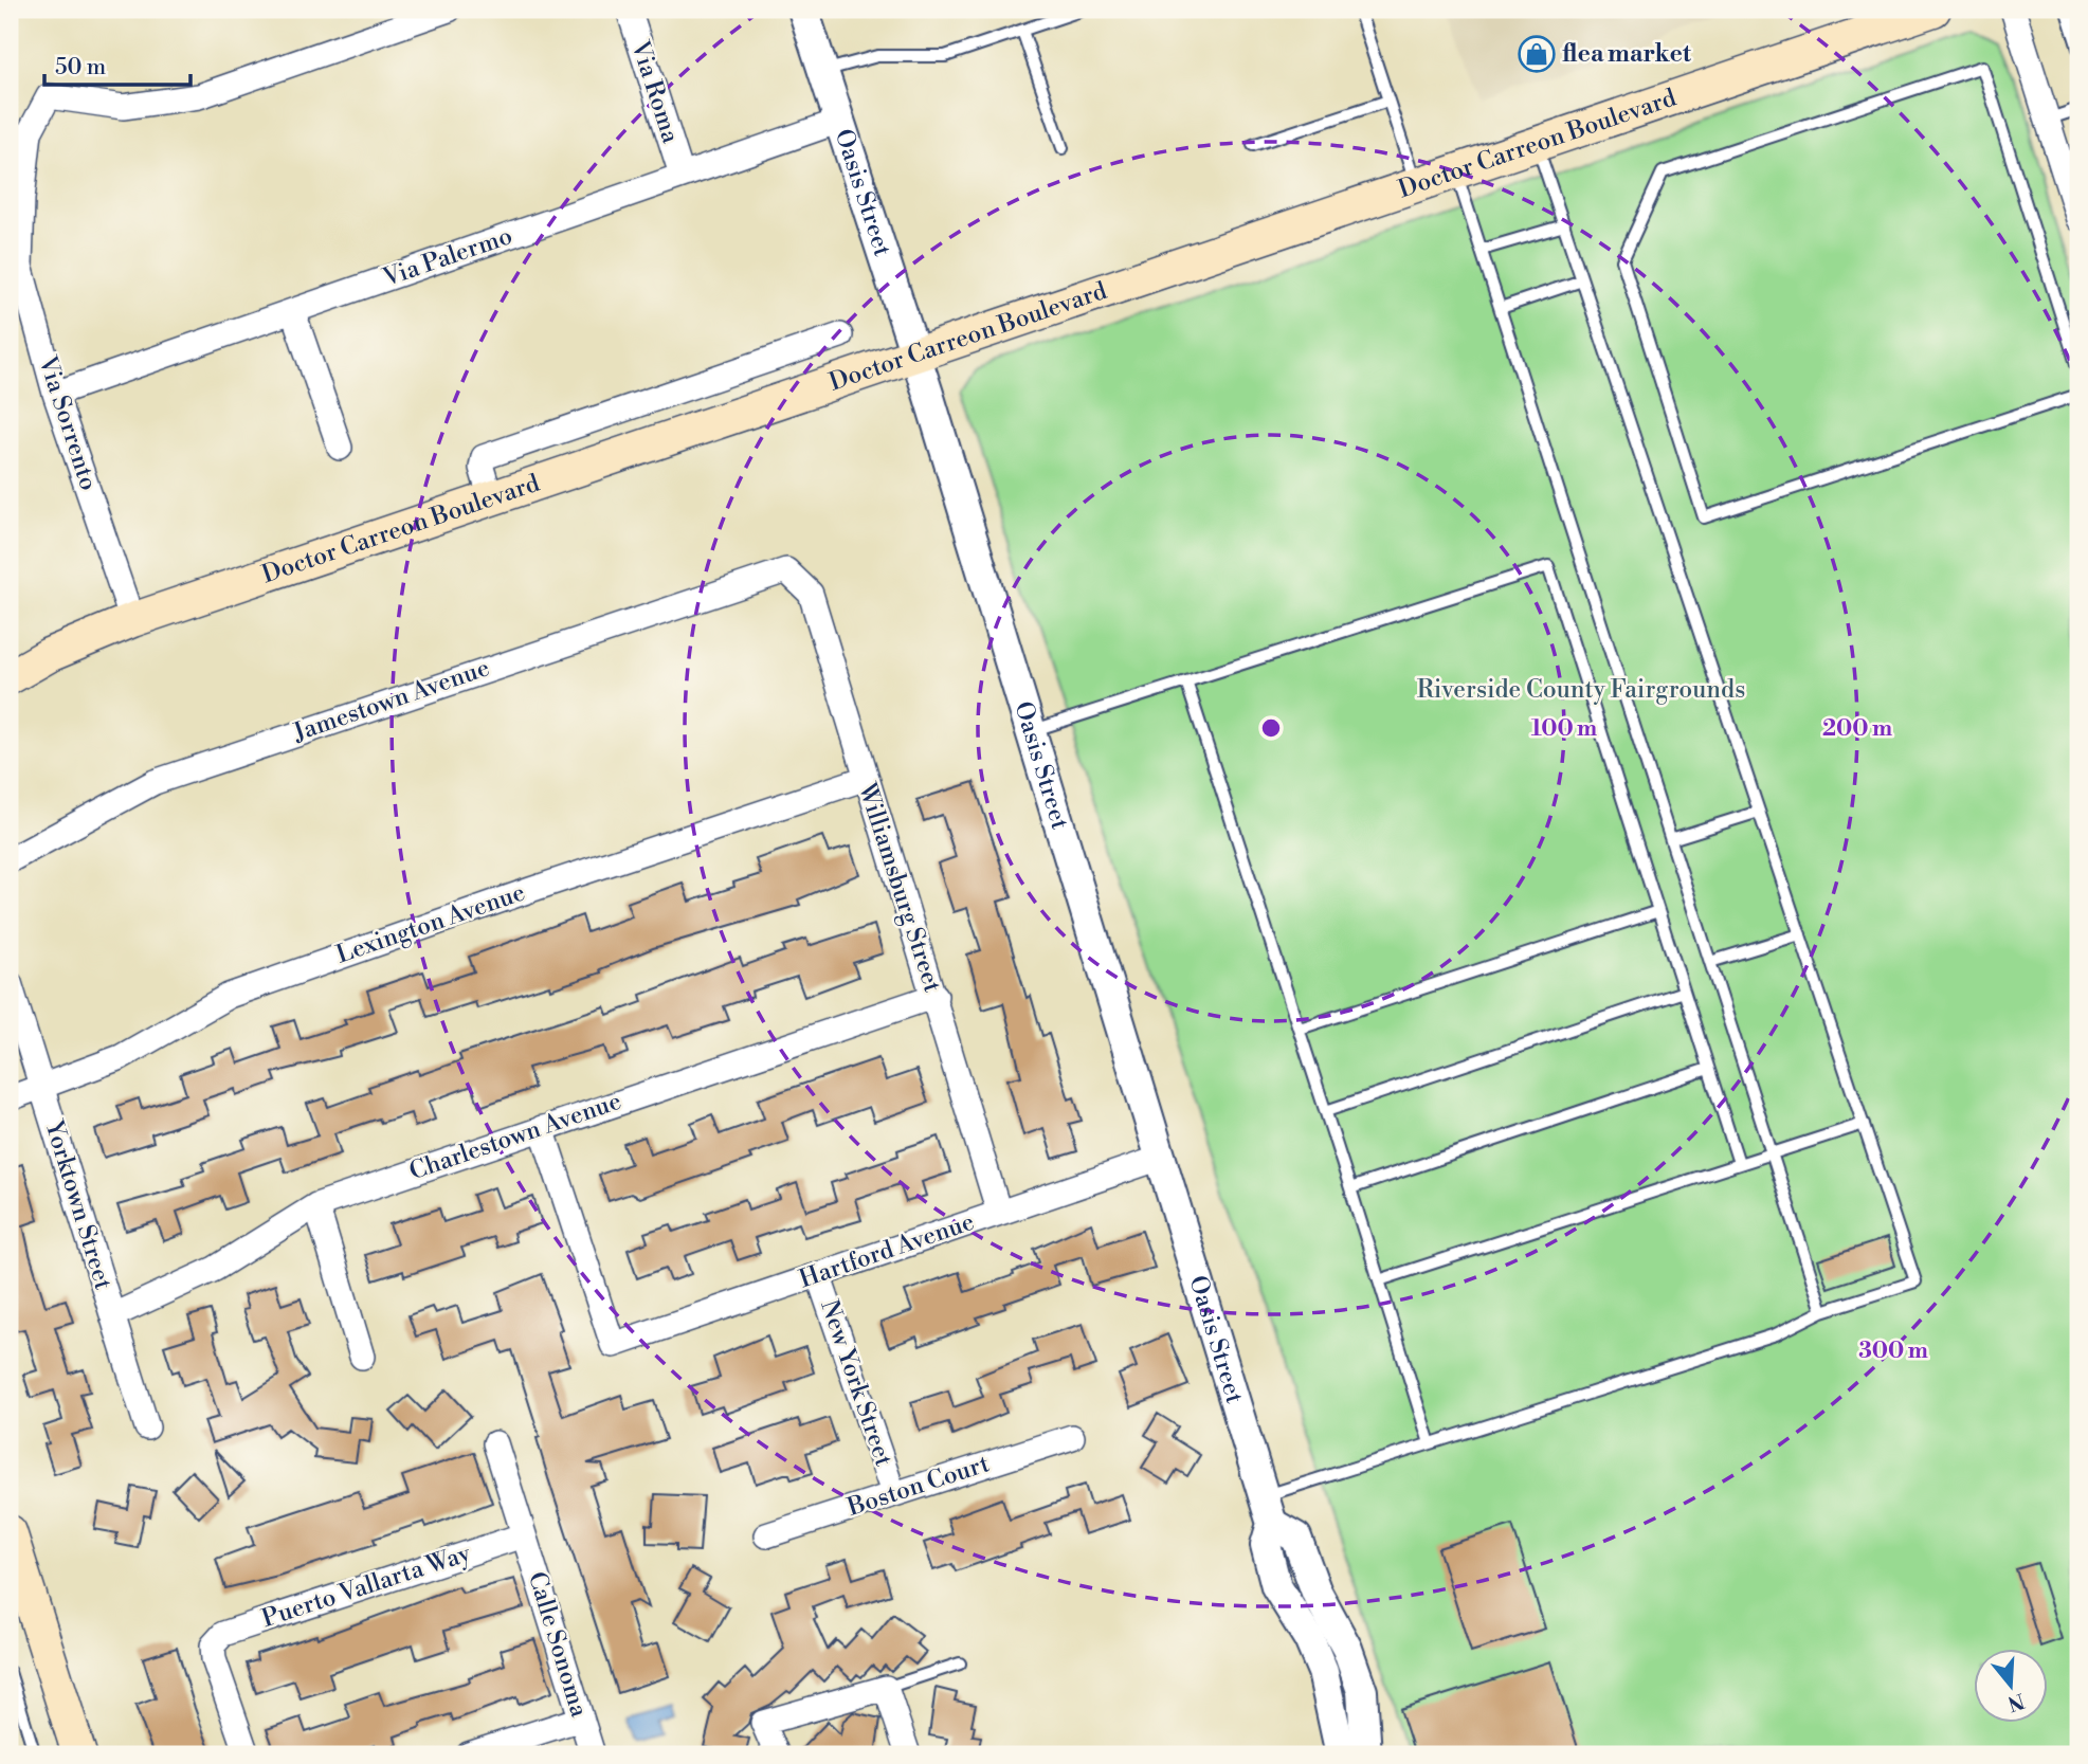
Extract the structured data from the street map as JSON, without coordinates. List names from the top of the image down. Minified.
{"streets":{"main road":["Doctor Carreon Boulevard"],"street":["Via Roma","Oasis Street","Via Palermo","Via Sorrento","Jamestown Avenue","Williamsburg Street","Lexington Avenue","Charlestown Avenue","Yorktown Street","Hartford Avenue","New York Street","Boston Court","Puerto Vallarta Way","Calle Sonoma"]},"crossings":[["Via Roma","Via Palermo"],["Doctor Carreon Boulevard","Oasis Street"],["Doctor Carreon Boulevard","Via Sorrento"],["Oasis Street","Via Palermo"],["Oasis Street","Hartford Avenue"],["Via Palermo","Via Sorrento"],["Jamestown Avenue","Williamsburg Street"],["Williamsburg Street","Lexington Avenue"],["Williamsburg Street","Charlestown Avenue"],["Williamsburg Street","Hartford Avenue"],["Lexington Avenue","Yorktown Street"],["Charlestown Avenue","Yorktown Street"],["Charlestown Avenue","Hartford Avenue"],["Hartford Avenue","New York Street"],["New York Street","Boston Court"],["Puerto Vallarta Way","Calle Sonoma"]],"parks":["Riverside County Fairgrounds"],"places":{"shop":["flea market"]},"scale_bar":"50 m","north":"bottom","rings":["100 m","200 m","300 m"]}
